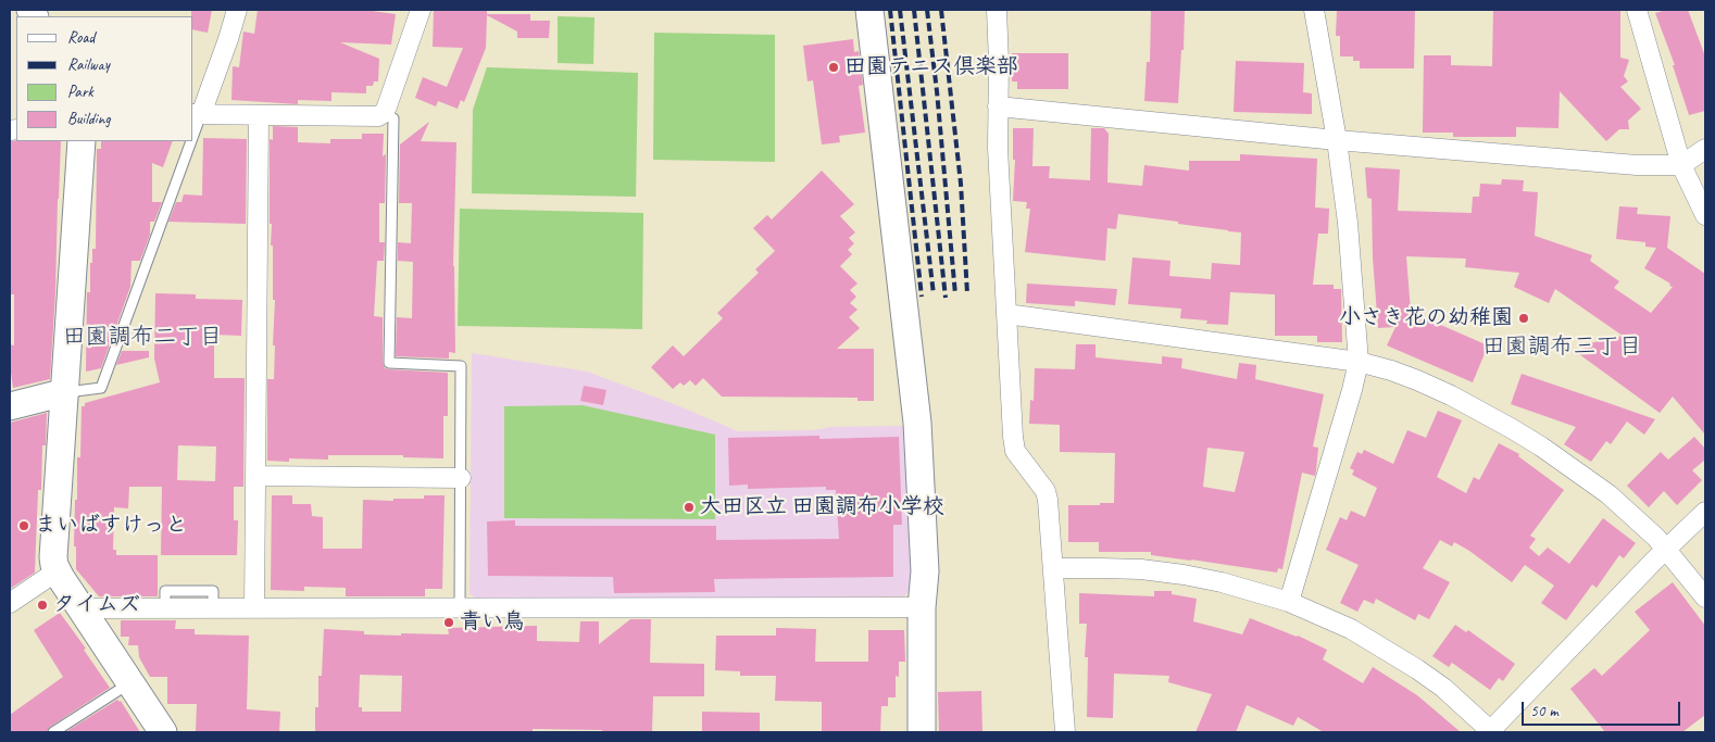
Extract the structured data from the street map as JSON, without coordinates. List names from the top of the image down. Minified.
{"districts":["田園調布二丁目","田園調布三丁目"],"places":["田園テニス倶楽部","小さき花の幼稚園","大田区立 田園調布小学校","まいばすけっと","タイムズ","青い鳥"],"legend":["Road","Railway","Park","Building"],"scale_bar":"50 m"}
